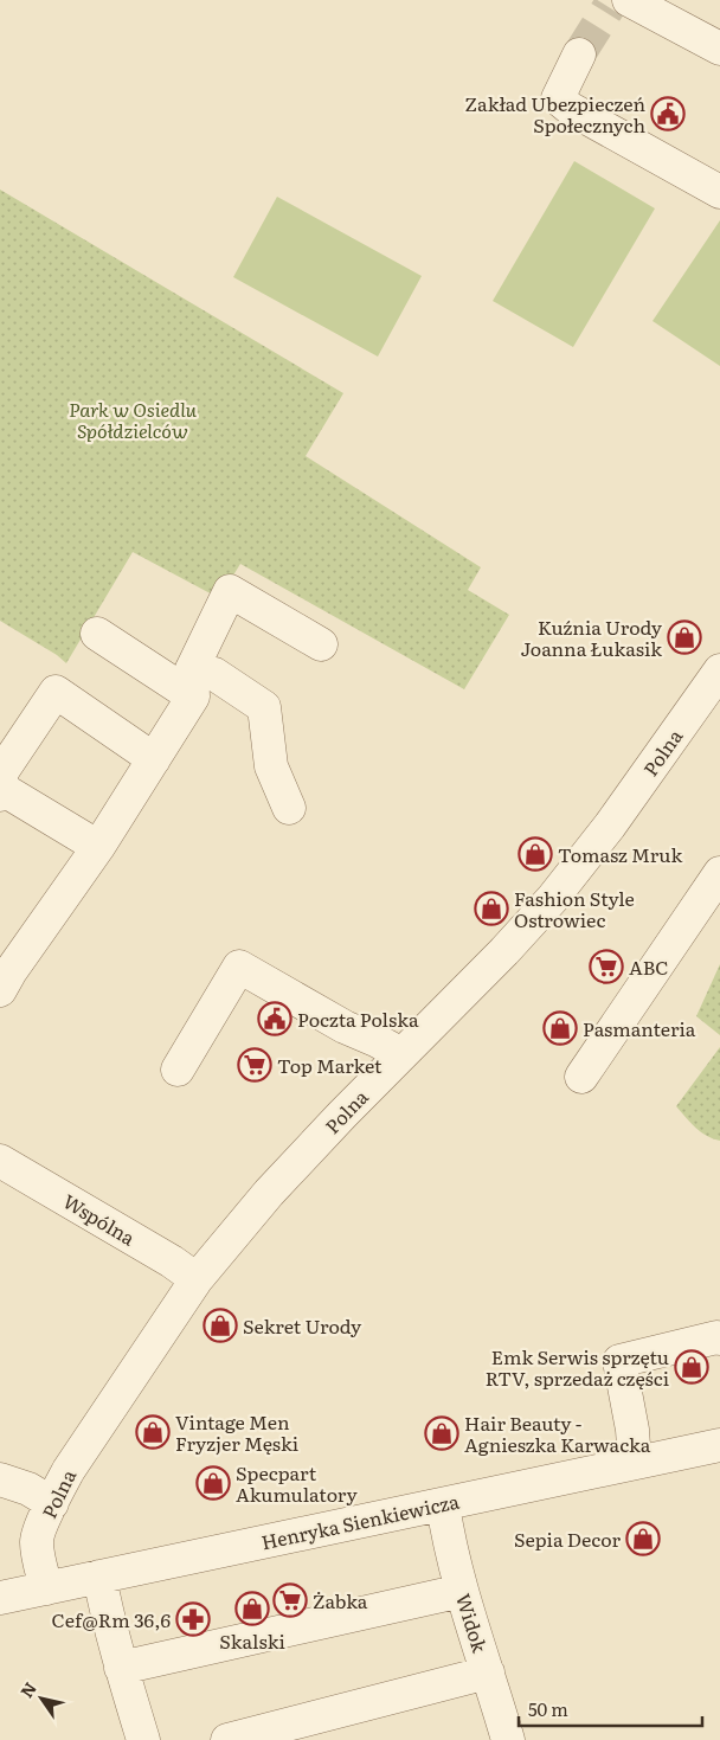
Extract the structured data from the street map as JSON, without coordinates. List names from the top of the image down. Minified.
{"streets":{"street":["Polna","Wspólna","Henryka Sienkiewicza","Widok"]},"crossings":[["Polna","Wspólna"],["Polna","Henryka Sienkiewicza"],["Henryka Sienkiewicza","Widok"]],"parks":["Park w Osiedlu Spółdzielców"],"places":{"public building":["Zakład Ubezpieczeń Społecznych","Poczta Polska"],"shop":["Kuźnia Urody Joanna Łukasik","Tomasz Mruk","Fashion Style Ostrowiec","Pasmanteria","Sekret Urody","Emk Serwis sprzętu RTV, sprzedaż części","Vintage Men Fryzjer Męski","Hair Beauty - Agnieszka Karwacka","Specpart Akumulatory","Sepia Decor","Skalski"],"supermarket":["ABC","Top Market","Żabka"],"pharmacy":["Cef@Rm 36,6"]},"scale_bar":"50 m","north":"top left"}
